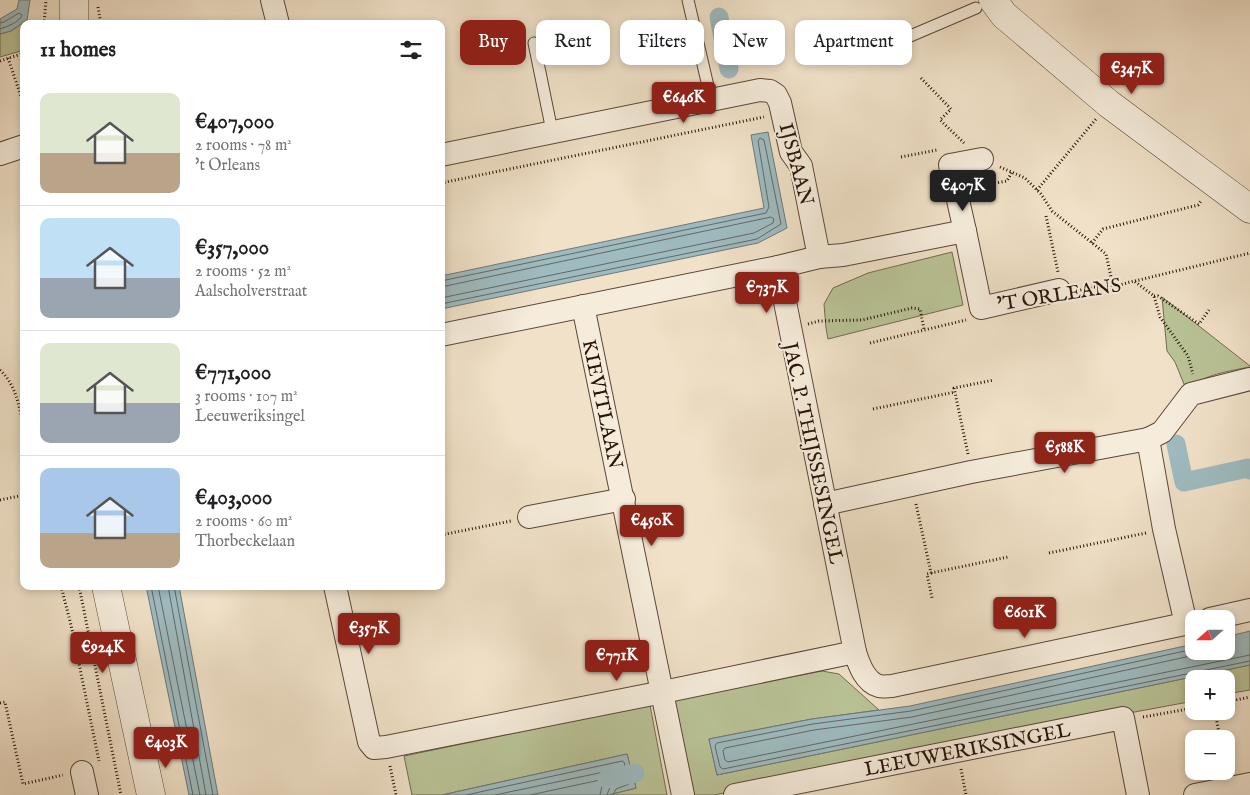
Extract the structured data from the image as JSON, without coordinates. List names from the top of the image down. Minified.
{"streets":{"street":["IJSBAAN","'T ORLEANS","KIEVITLAAN","JAC. P. THIJSSESINGEL","LEEUWERIKSINGEL"]},"north":"left","page":{"chip":["Buy","Rent","Filters","New","Apartment"],"heading":"11 homes","price":["€347K","€646K","€407K","€737K","€588K","€450K","€601K","€357K","€924K","€771K","€403K"],"list":[{"name":"€407,000","note":"2 rooms · 78 m² · 't Orleans"},{"name":"€357,000","note":"2 rooms · 52 m² · Aalscholverstraat"},{"name":"€771,000","note":"3 rooms · 107 m² · Leeuweriksingel"},{"name":"€403,000","note":"2 rooms · 60 m² · Thorbeckelaan"}],"map_buttons":["+","−"]}}
